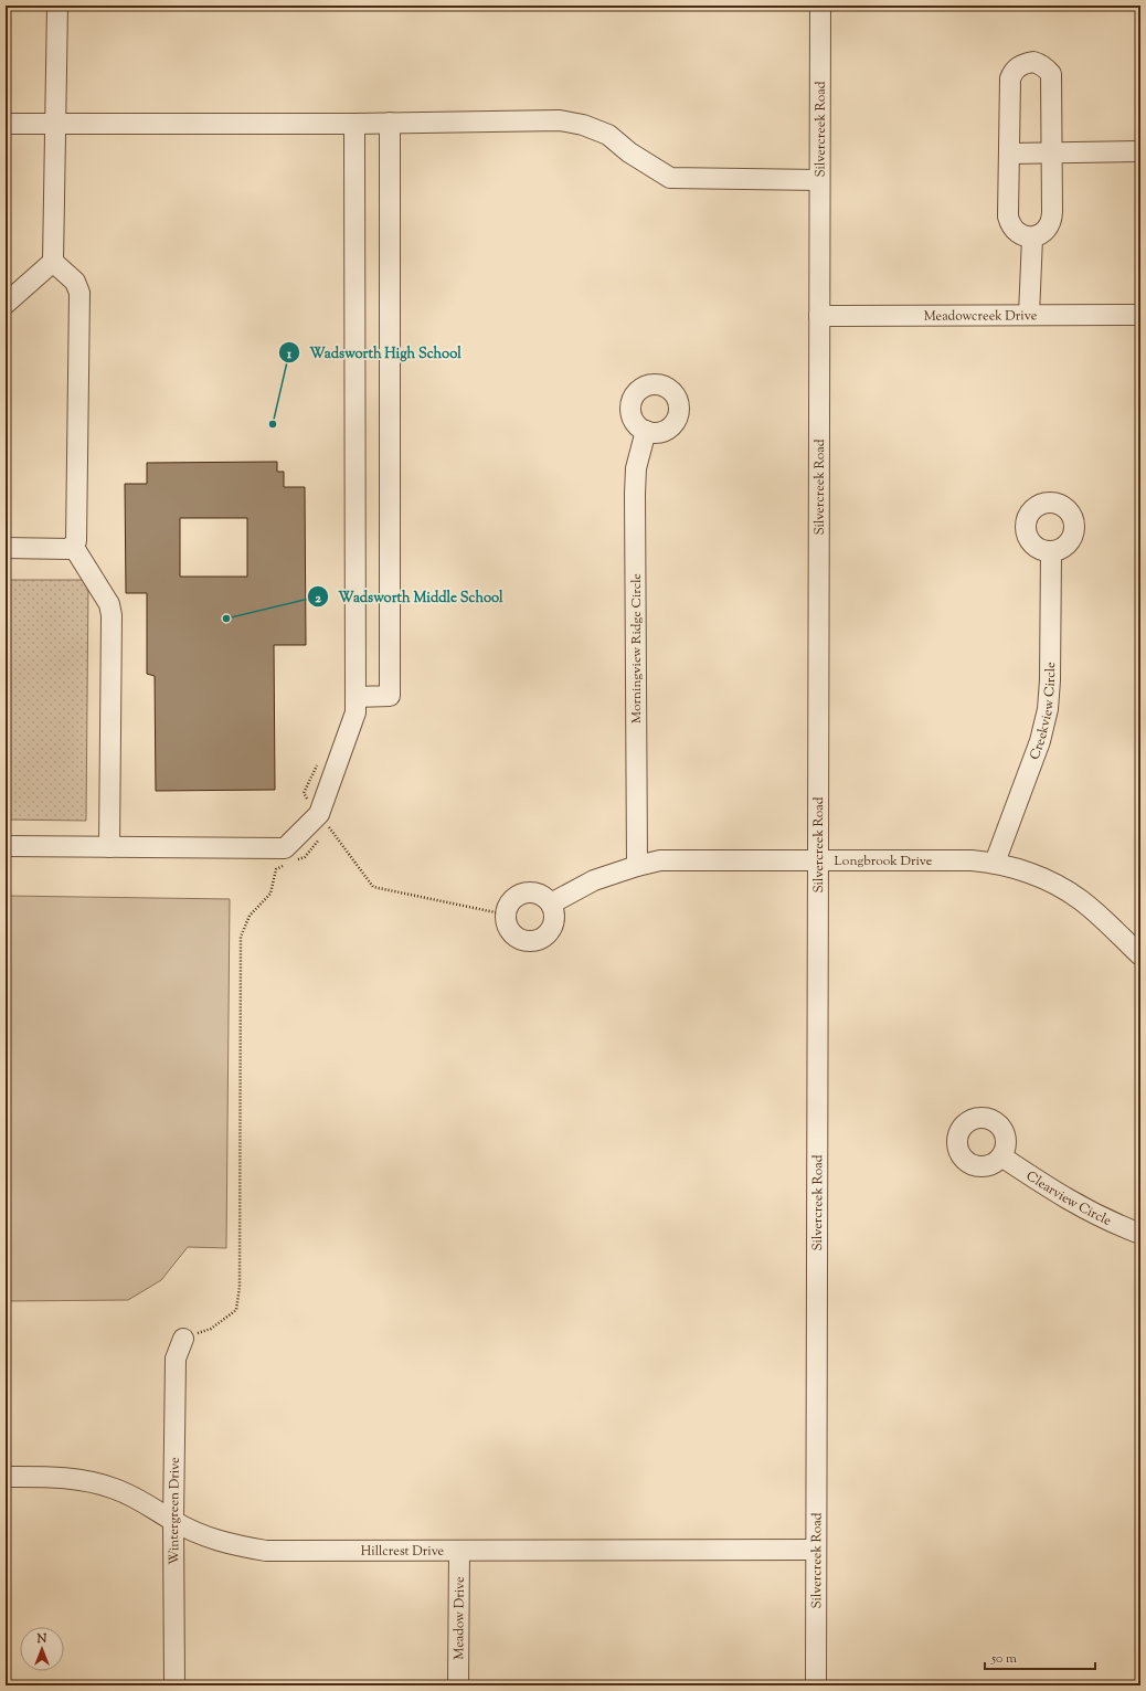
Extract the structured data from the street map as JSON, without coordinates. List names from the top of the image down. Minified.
{"streets":{"street":["Silvercreek Road","Meadowcreek Drive","Morningview Ridge Circle","Creekview Circle","Longbrook Drive","Clearview Circle","Wintergreen Drive","Hillcrest Drive","Meadow Drive"]},"crossings":[["Silvercreek Road","Meadowcreek Drive"],["Silvercreek Road","Longbrook Drive"],["Silvercreek Road","Hillcrest Drive"],["Morningview Ridge Circle","Longbrook Drive"],["Creekview Circle","Longbrook Drive"],["Wintergreen Drive","Hillcrest Drive"],["Hillcrest Drive","Meadow Drive"]],"places":["Wadsworth High School","Wadsworth Middle School"],"scale_bar":"50 m","north":"top"}
